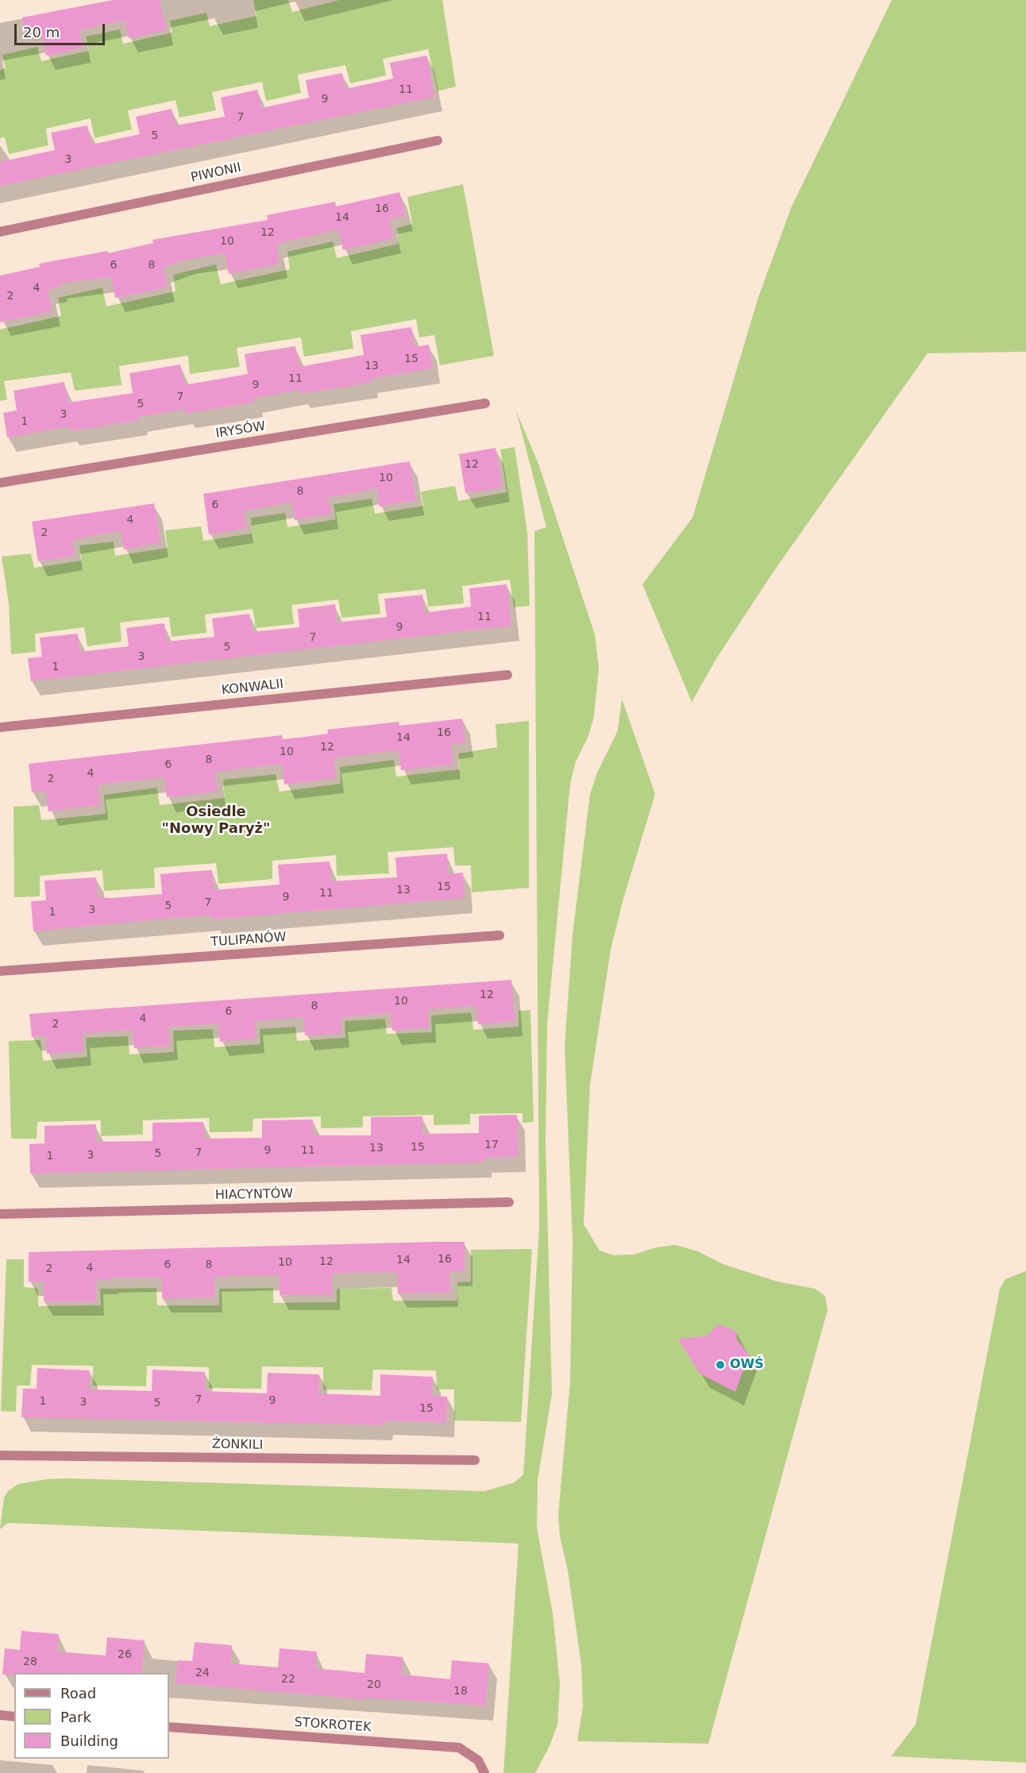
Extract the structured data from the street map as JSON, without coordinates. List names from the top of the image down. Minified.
{"streets":{"street":["PIWONII","IRYSÓW","KONWALII","TULIPANÓW","HIACYNTÓW","ŻONKILI","STOKROTEK"]},"districts":["Osiedle \"Nowy Paryż\""],"places":["OWŚ"],"house_numbers":["11","9","7","5","3","16","14","12","10","6","8","4","2","15","13","11","9","7","5","3","1","12","10","8","6","4","2","11","9","7","5","3","1","16","14","12","10","8","6","4","2","15","13","11","9","7","5","3","1","12","10","8","6","4","2","17","15","13","9","11","7","5","3","1","16","14","12","10","6","8","4","2","7","9","1","3","5","15","26","28","24","22","20","18"],"legend":["Road","Park","Building"],"scale_bar":"20 m"}
